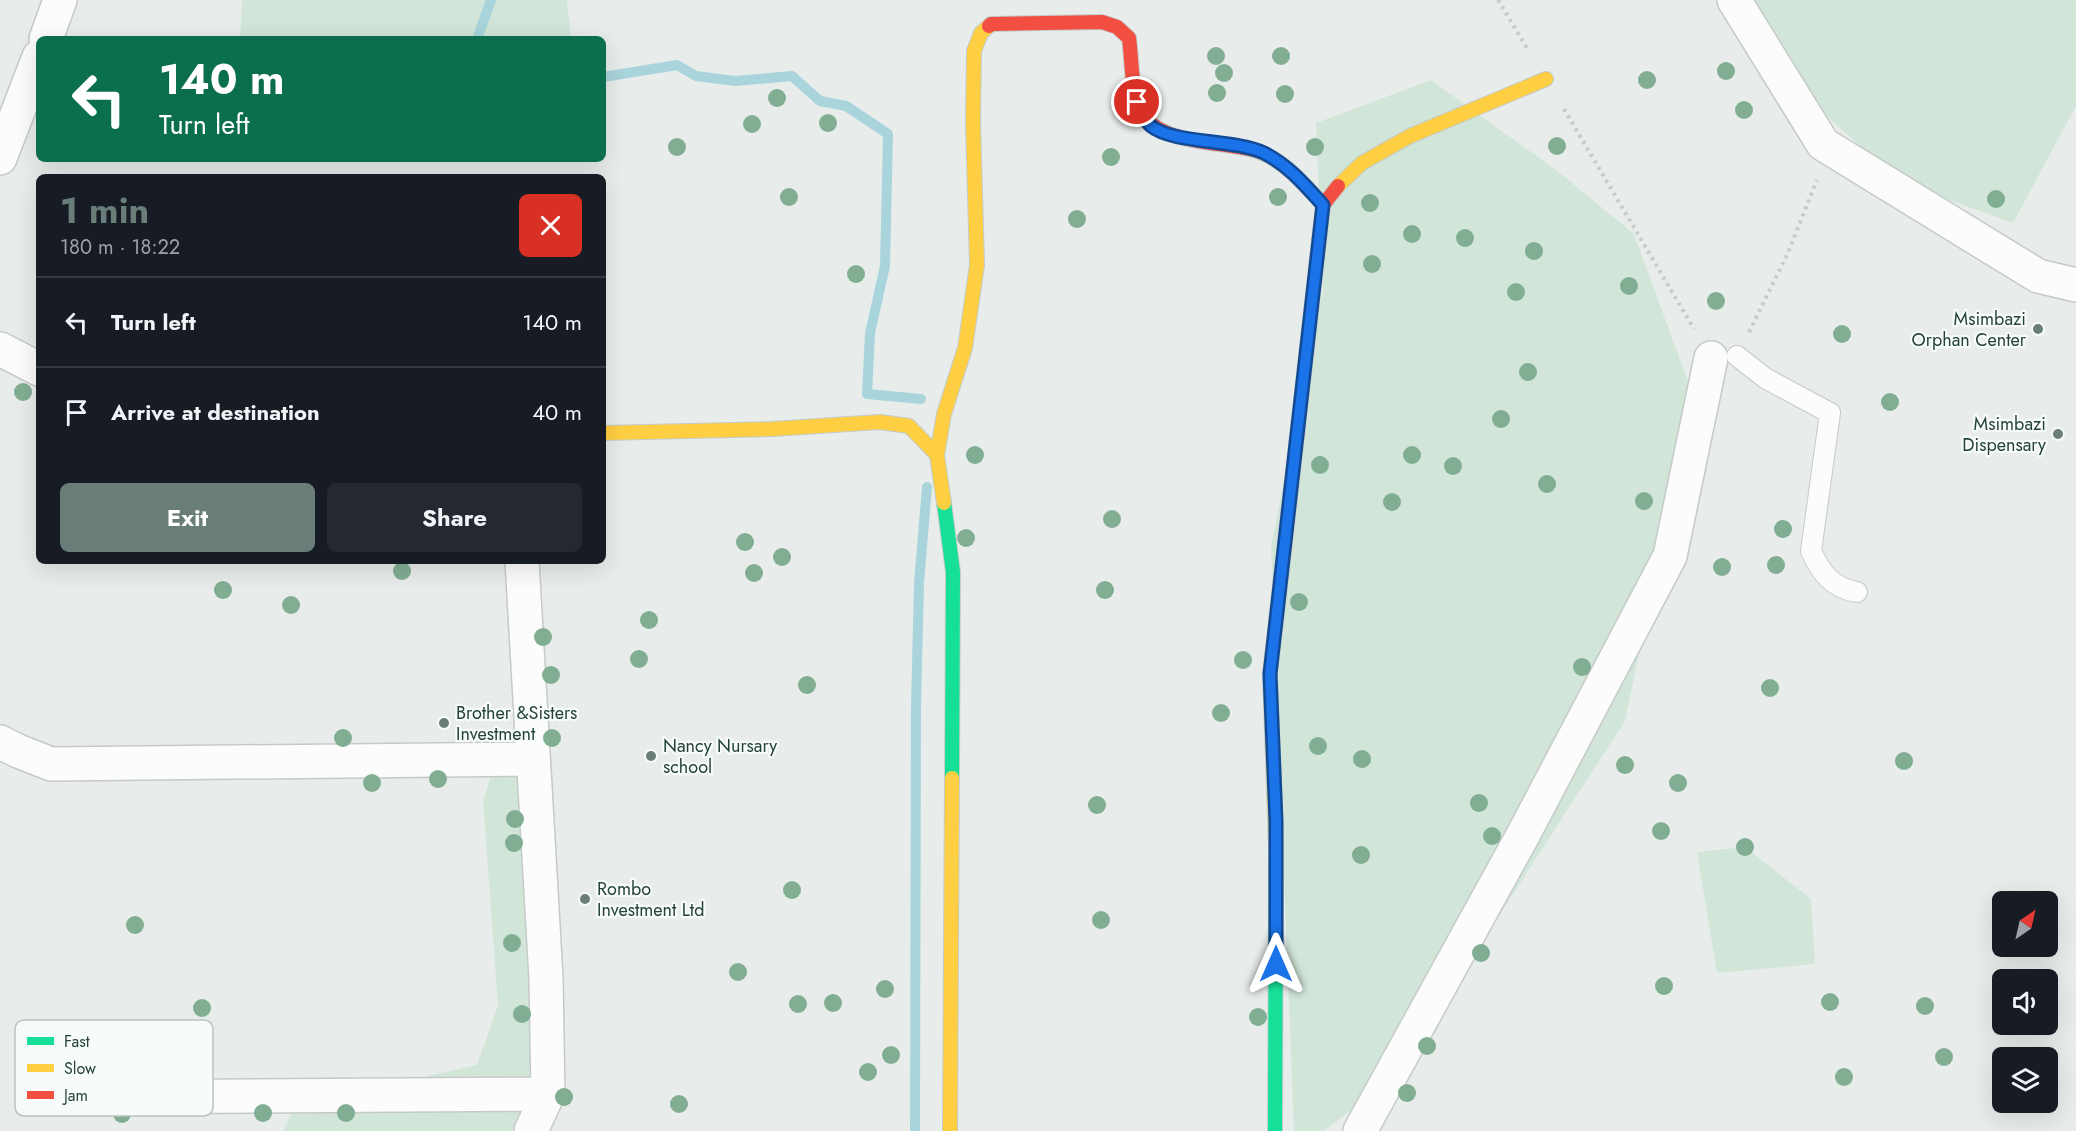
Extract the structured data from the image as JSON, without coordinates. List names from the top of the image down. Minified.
{"places":["Msimbazi Orphan Center","Msimbazi Dispensary","Brother &Sisters Investment","Nancy Nursary school","Rombo Investment Ltd"],"legend":["Fast","Slow","Jam"],"north":"top right","page":{"turn":["140 m","Turn left"],"heading":["1 min","180 m · 18:22"],"list":[{"name":"Turn left","value":"140 m"},{"name":"Arrive at destination","value":"40 m"}],"buttons":["Exit","Share"]}}
